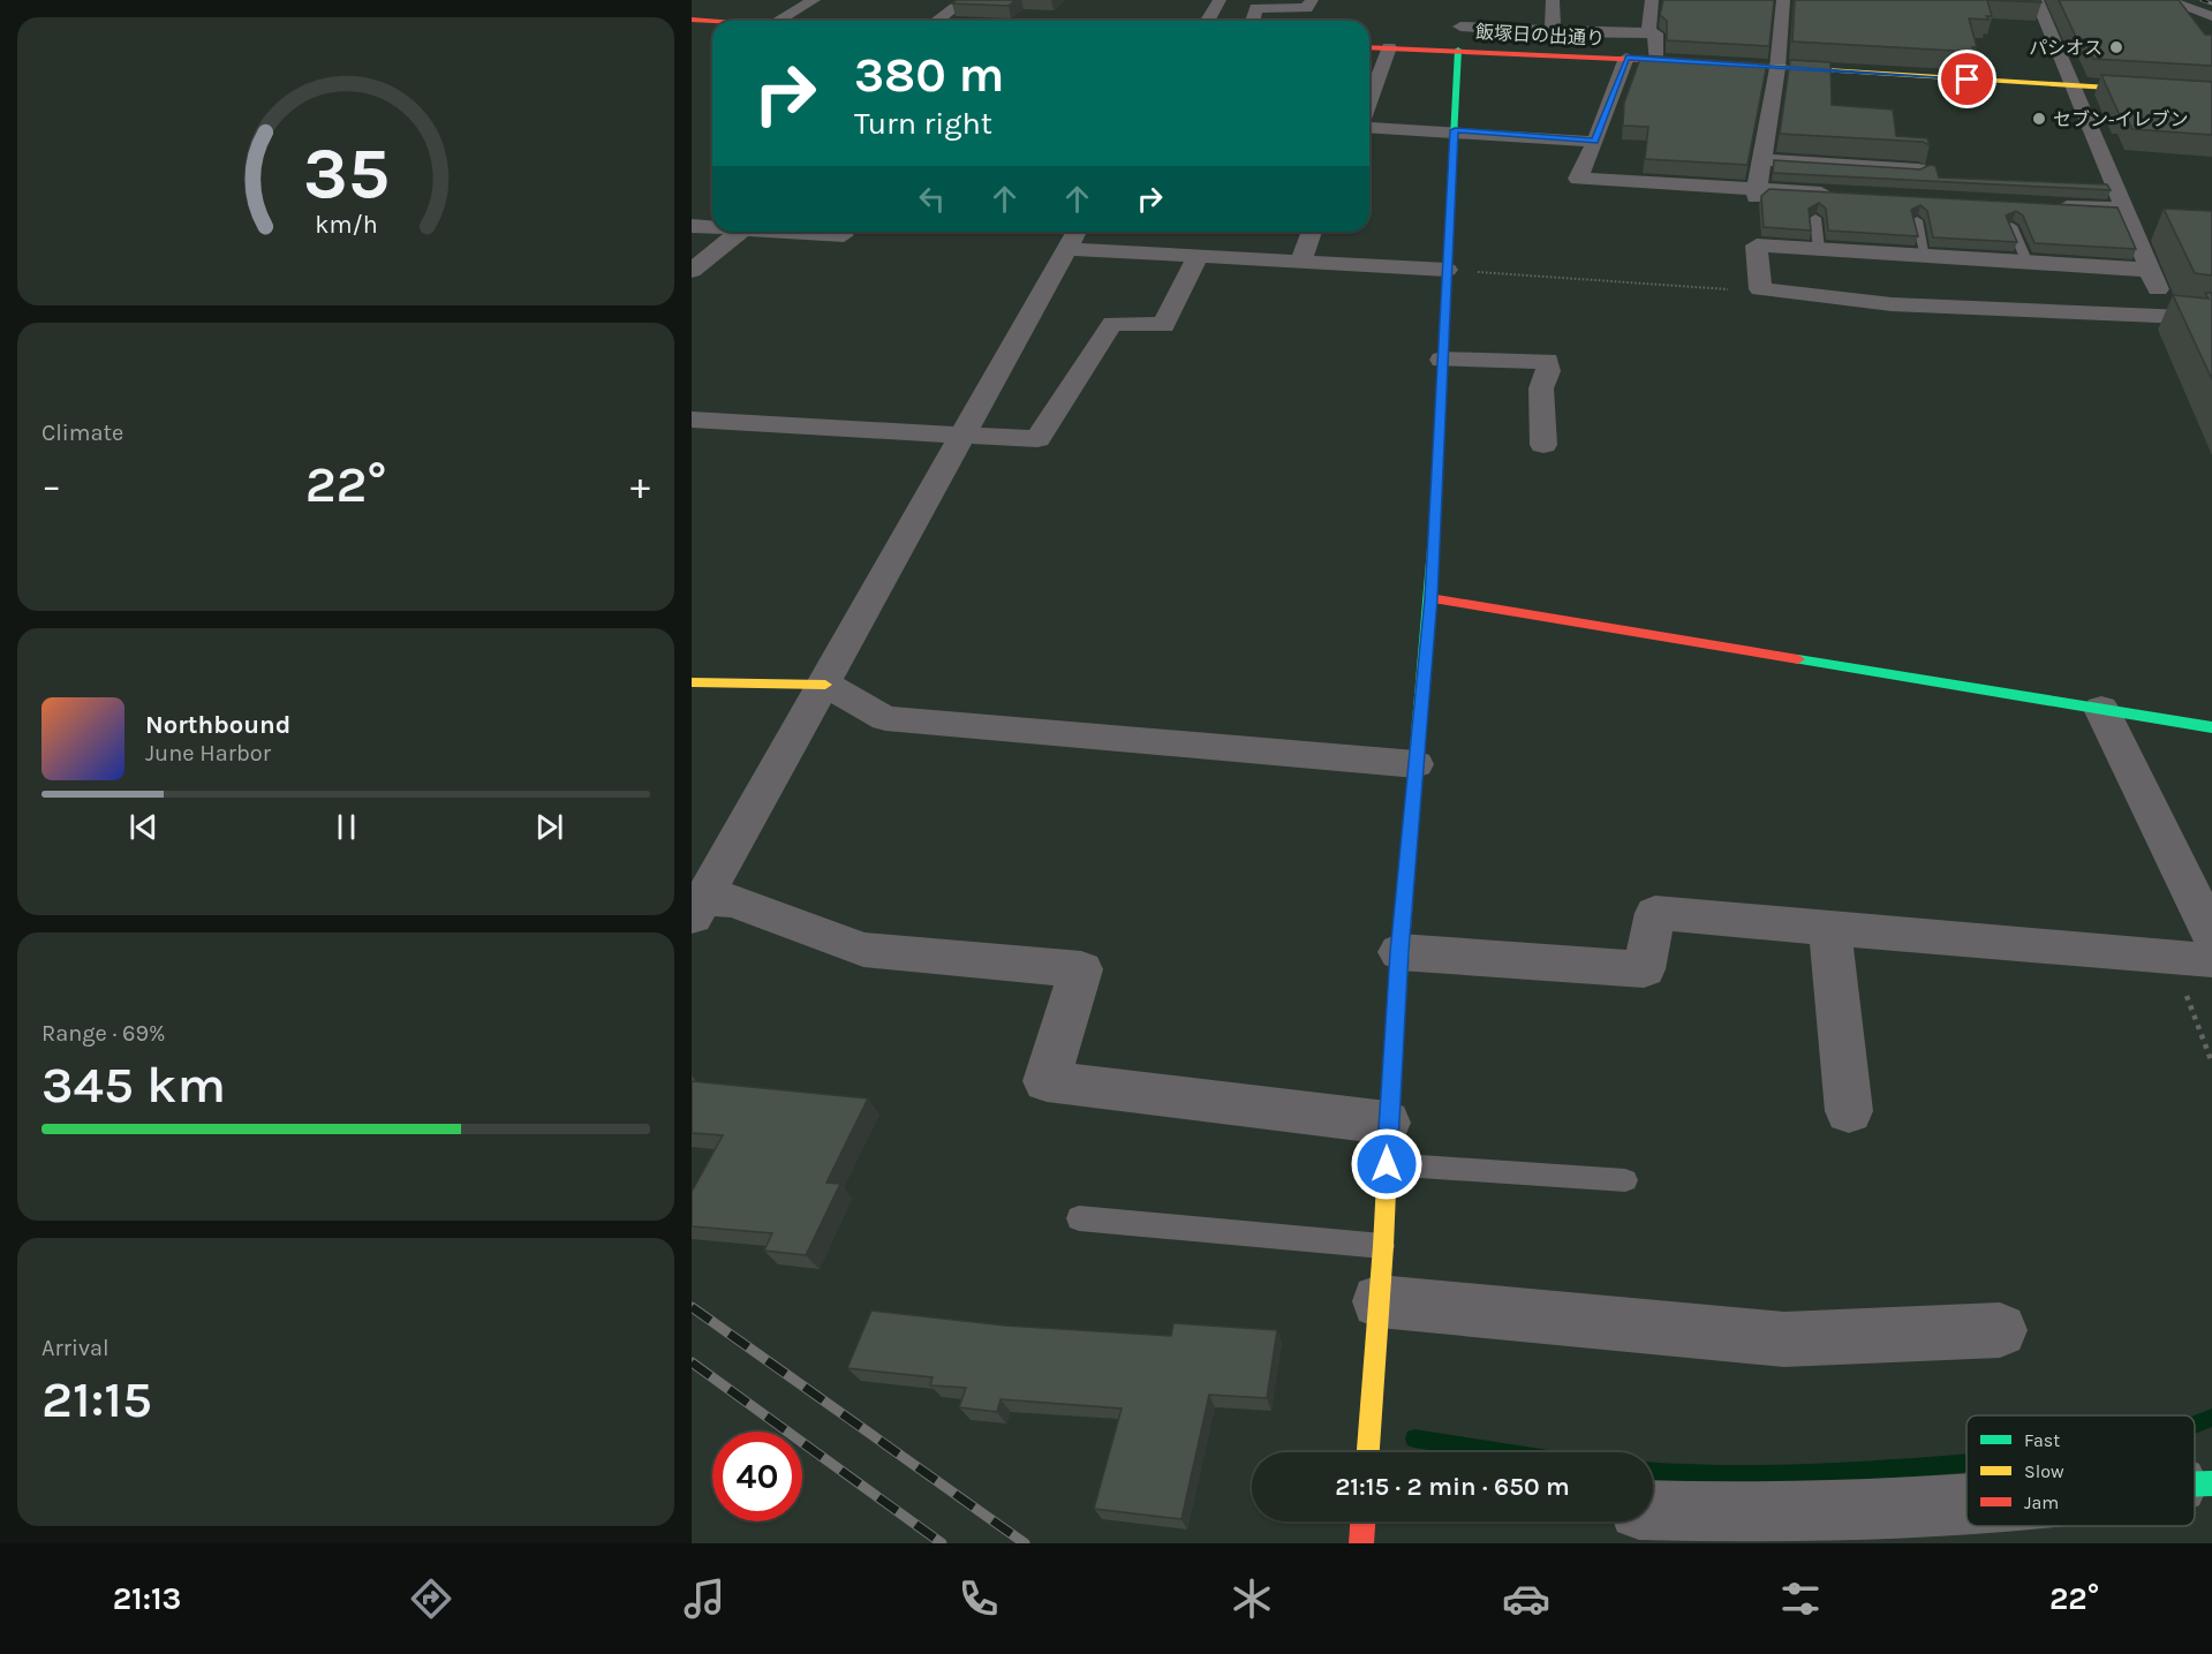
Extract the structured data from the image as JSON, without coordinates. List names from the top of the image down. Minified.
{"streets":{"street":["飯塚日の出通り"]},"places":["パシオス","セブン-イレブン"],"legend":["Fast","Slow","Jam"],"page":{"turn":["380 m","Turn right"],"tile":["Climate",["Range · 69%","345 km"],["Arrival","21:15"]],"heat":["−","22°","+"],"song":["Northbound","June Harbor"],"limit":"40","trip":"21:15 · 2 min · 650 m","tabs":["21:13","22°"],"gauge":["35","km/h"]}}
